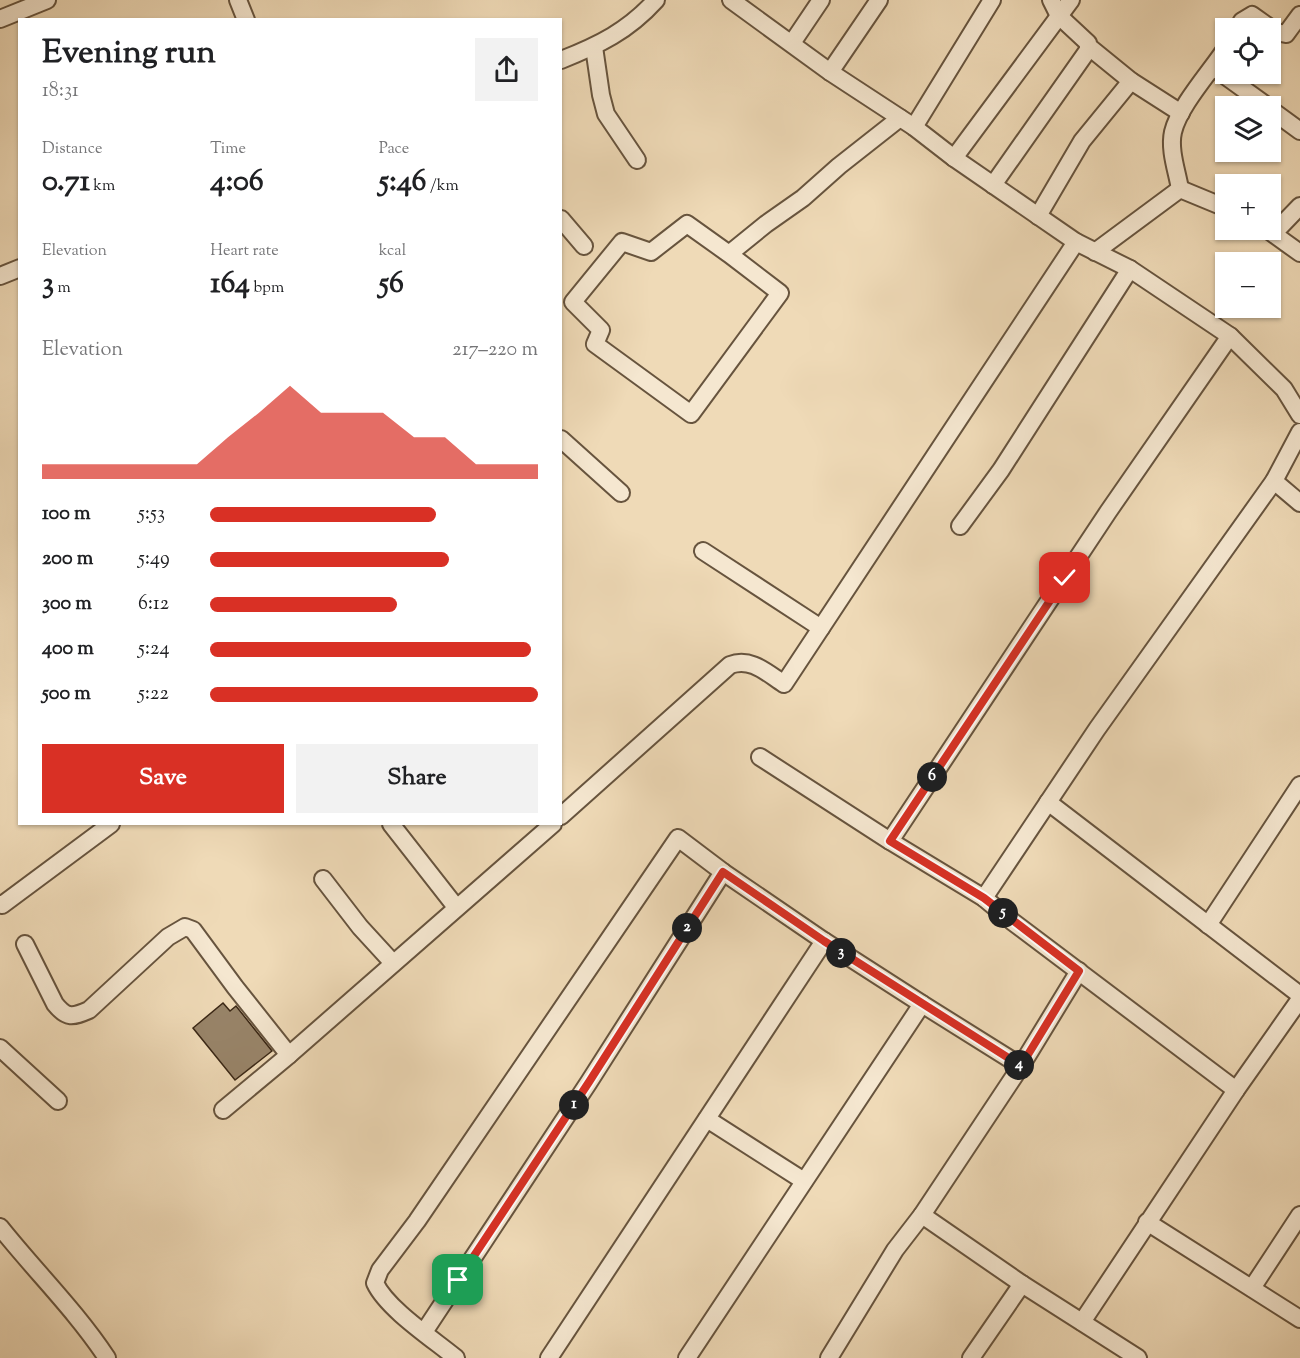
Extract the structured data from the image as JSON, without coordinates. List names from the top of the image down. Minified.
{"page":{"map_buttons":["+","−"],"heading":["Evening run","18:31"],"stats":[["Distance","0.71 km"],["Time","4:06"],["Pace","5:46 /km"],["Elevation","3 m"],["Heart rate","164 bpm"],["kcal","56"]],"chart":["Elevation","217–220 m"],"list":[{"name":"100 m","note":"5:53"},{"name":"200 m","note":"5:49"},{"name":"300 m","note":"6:12"},{"name":"400 m","note":"5:24"},{"name":"500 m","note":"5:22"}],"buttons":["Save","Share"],"pins":["6","5","2","3","4","1"]}}
